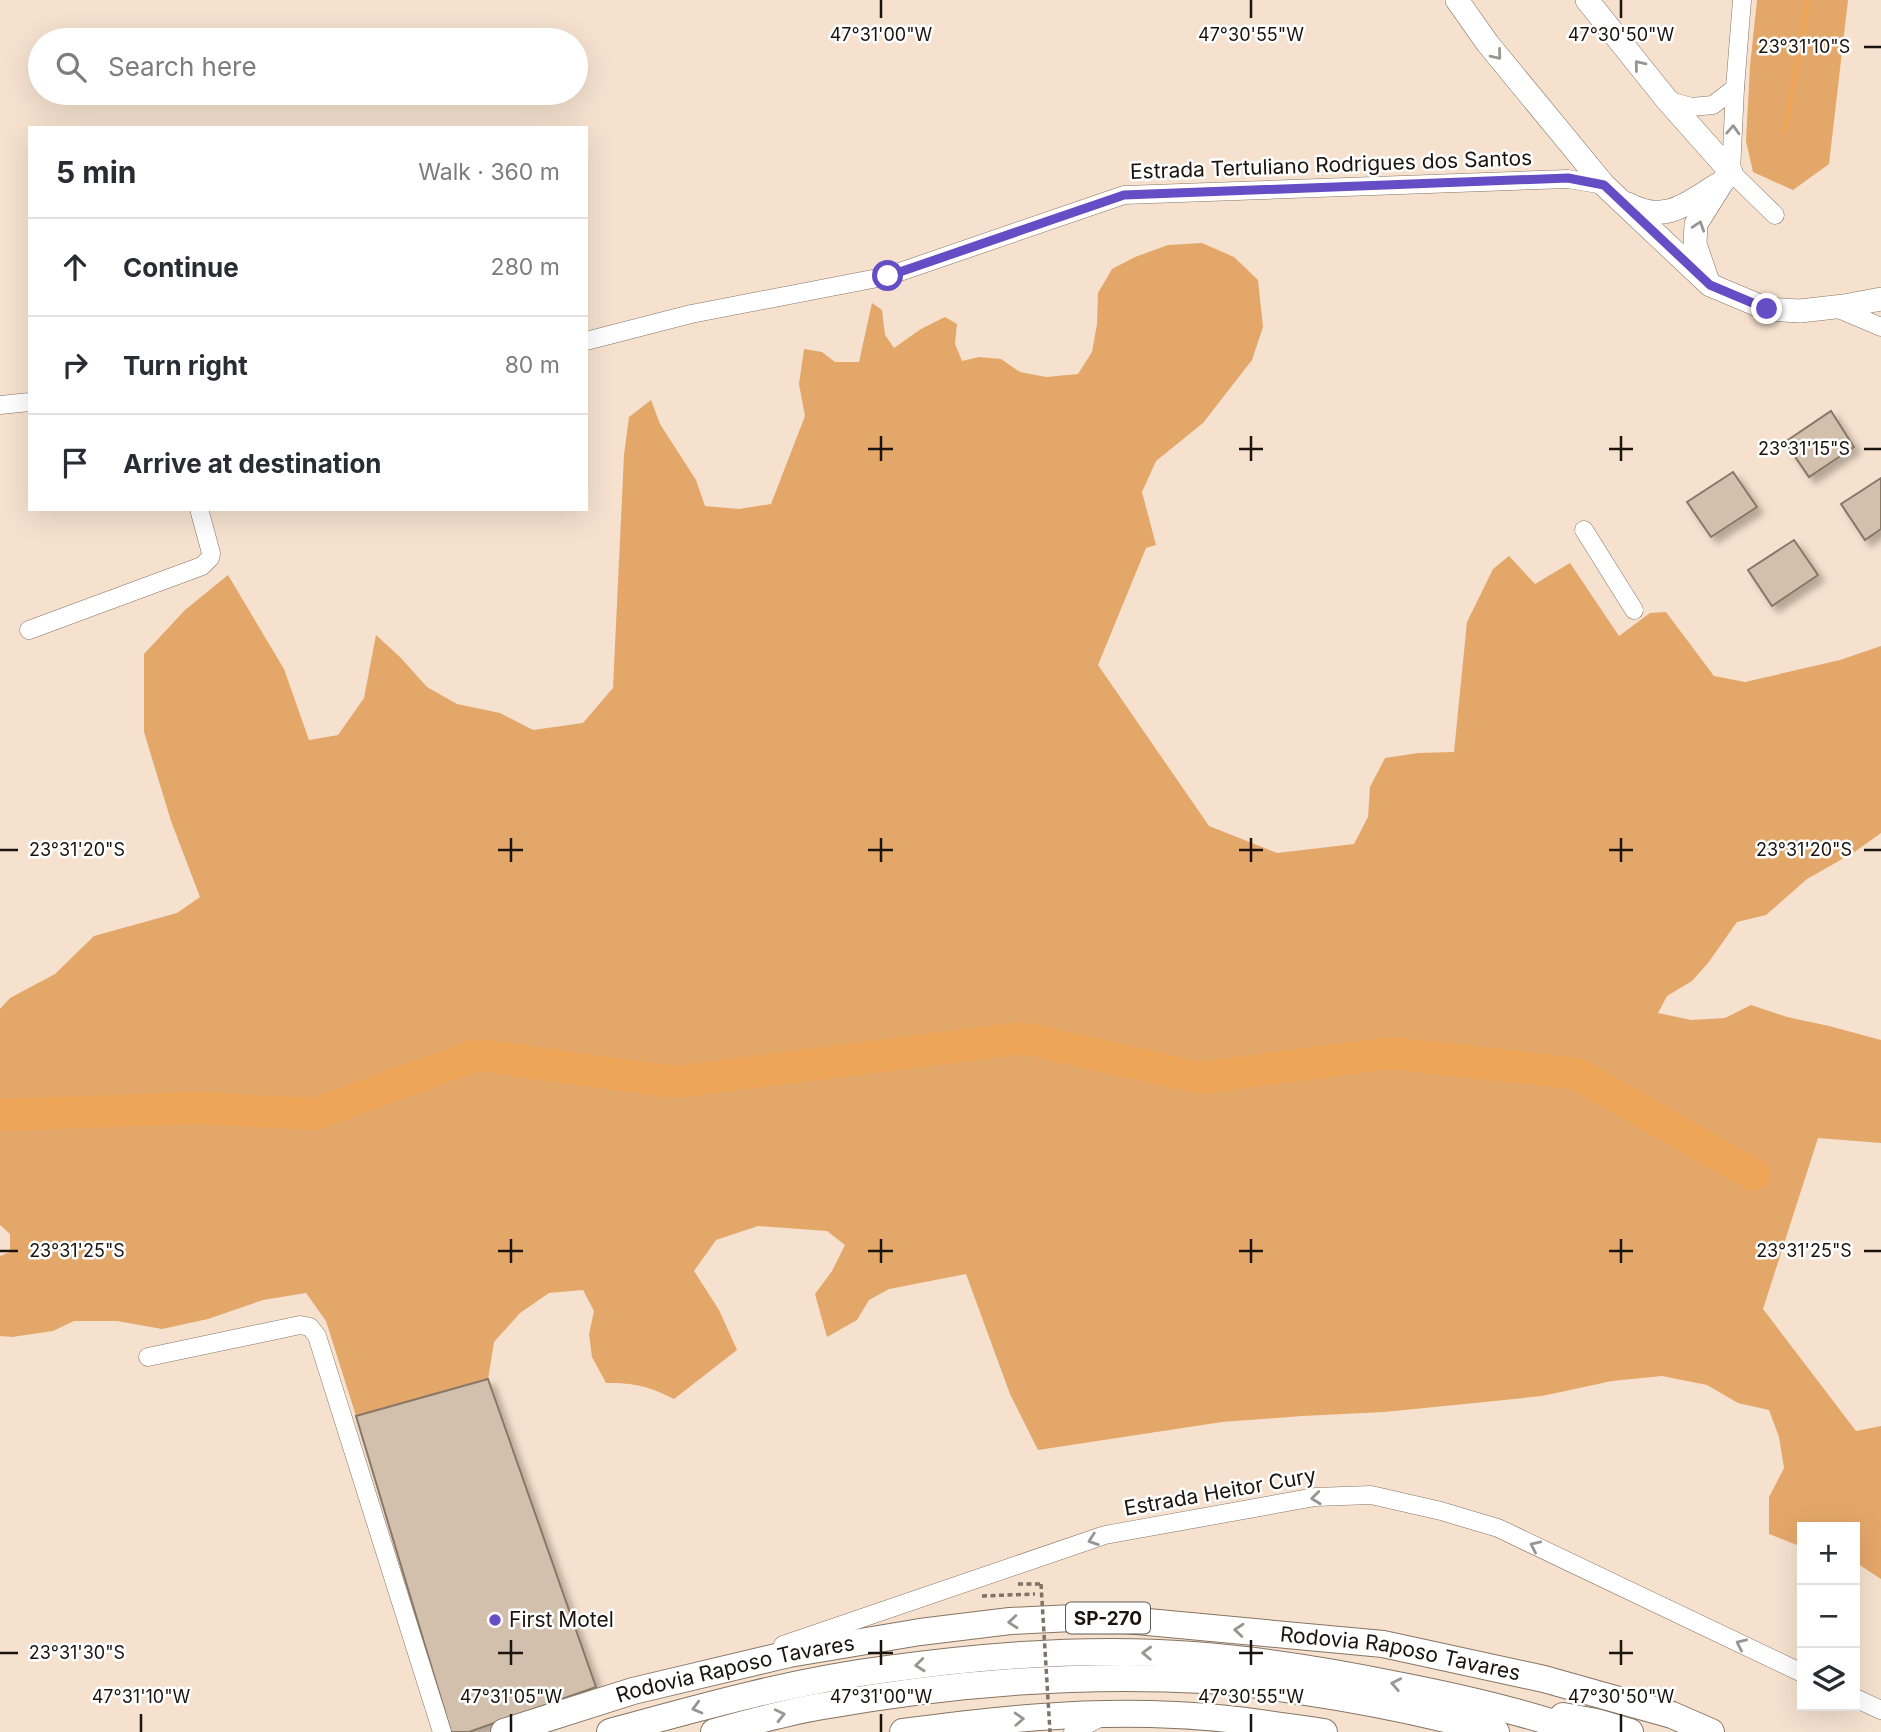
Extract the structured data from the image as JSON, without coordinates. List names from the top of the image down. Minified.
{"streets":{"highway":["SP-270","Rodovia Raposo Tavares"],"street":["Estrada Tertuliano Rodrigues dos Santos","Estrada Heitor Cury"]},"crossings":[["Estrada Heitor Cury","Rodovia Raposo Tavares"]],"one_way":["Estrada Heitor Cury"],"places":["First Motel"],"page":{"search":"Search here","heading":["5 min","Walk · 360 m"],"list":[["Continue","280 m"],["Turn right","80 m"],"Arrive at destination"],"map_buttons":["+","−"]},"coordinates":["47°31'00\"W","47°30'55\"W","47°30'50\"W","23°31'10\"S","23°31'15\"S","23°31'20\"S","23°31'25\"S","23°31'30\"S","47°31'10\"W","47°31'05\"W"]}
